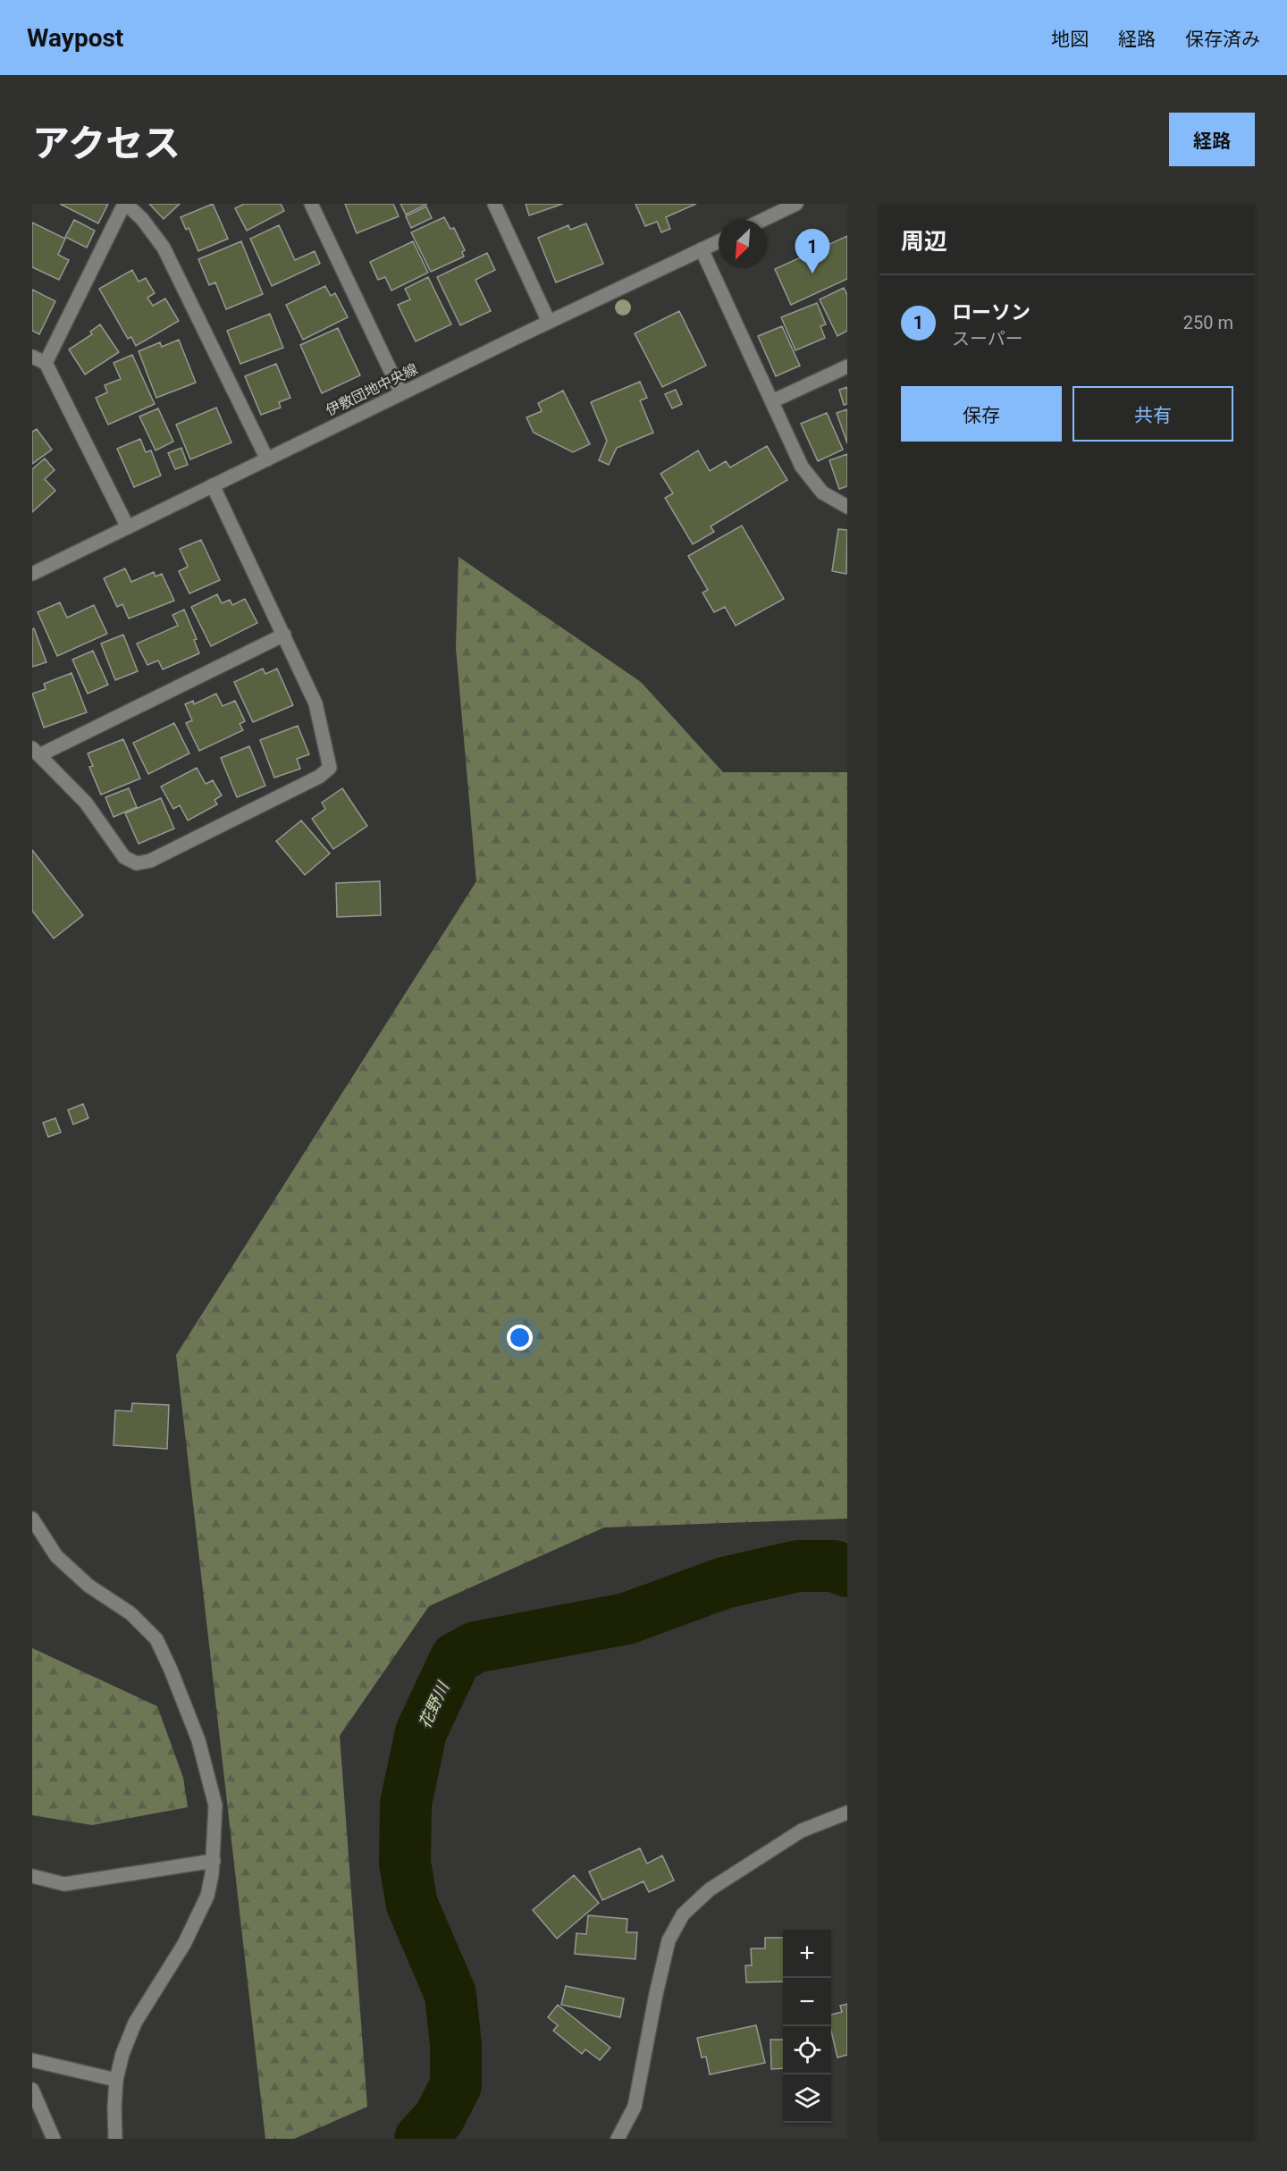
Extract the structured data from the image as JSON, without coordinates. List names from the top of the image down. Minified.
{"streets":{"street":["伊敷団地中央線"]},"water":["花野川"],"north":"bottom left","page":{"header":"Waypost","nav":["地図","経路","保存済み"],"title":"アクセス","buttons":["経路",["保存","共有"]],"heading":"周辺","pins":"1","list":[{"mark":"1","name":"ローソン","note":"スーパー","value":"250 m"}],"map_buttons":["+","−"]}}
